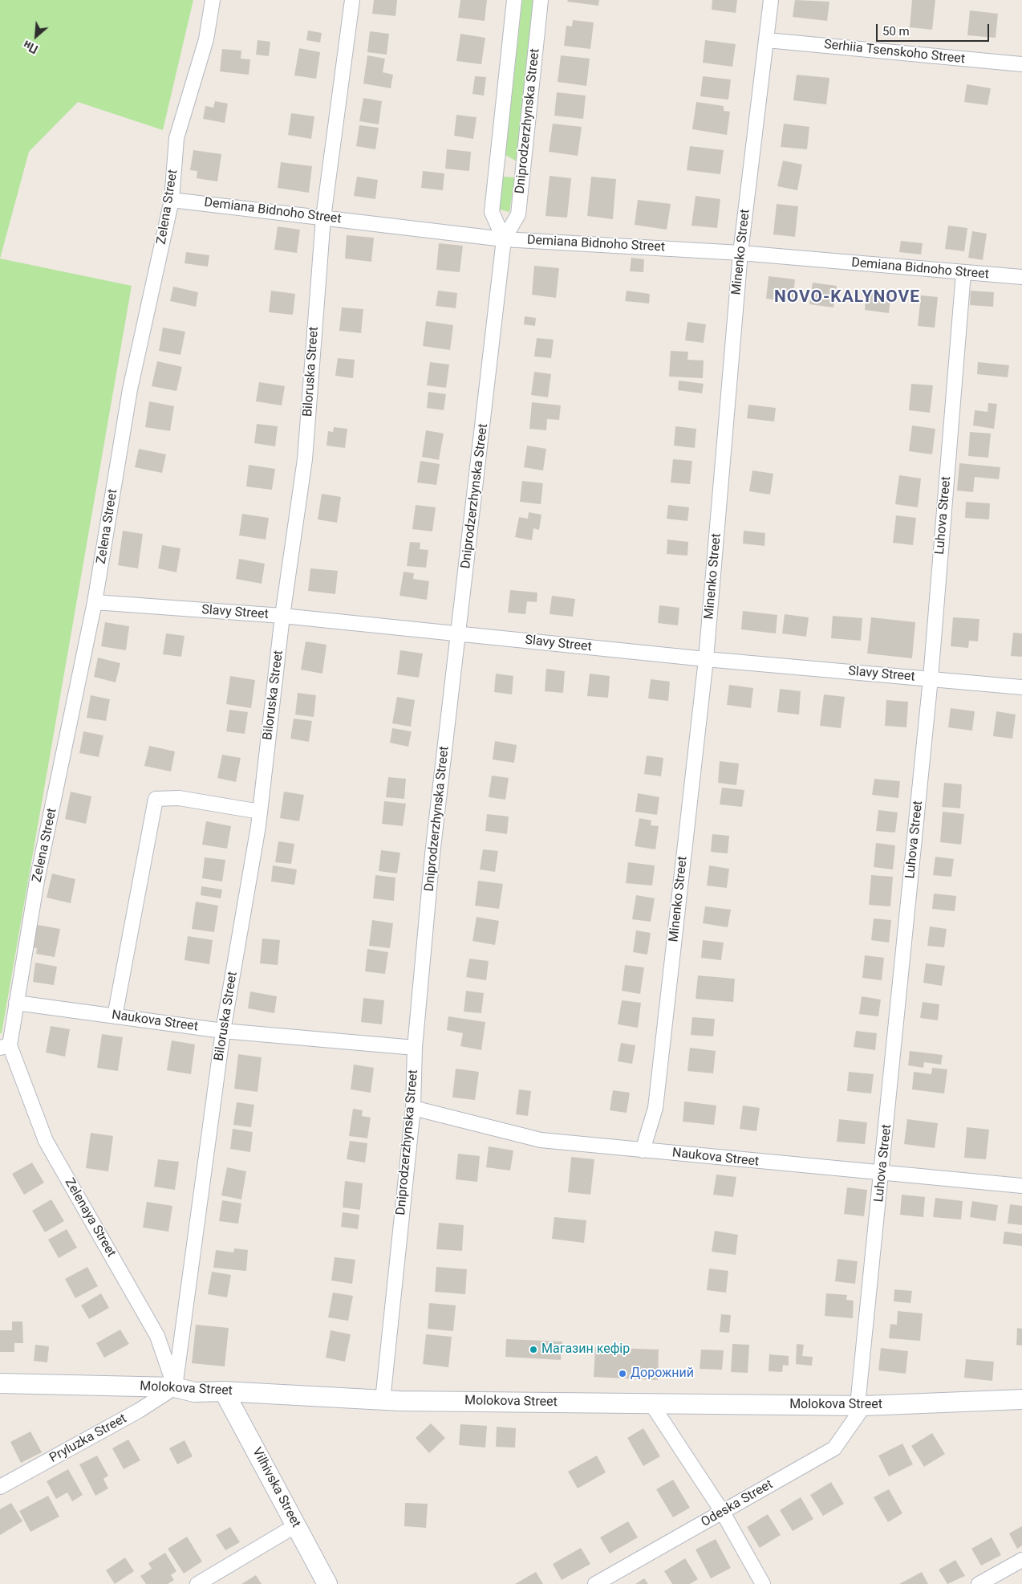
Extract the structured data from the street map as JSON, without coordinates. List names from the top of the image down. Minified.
{"streets":{"street":["Serhiia Tsenskoho Street","Dniprodzerzhynska Street","Zelena Street","Demiana Bidnoho Street","Minenko Street","Biloruska Street","Luhova Street","Slavy Street","Naukova Street","Zelenaya Street","Molokova Street","Pryluzka Street","Vilhivska Street","Odeska Street"]},"crossings":[["Serhiia Tsenskoho Street","Minenko Street"],["Dniprodzerzhynska Street","Demiana Bidnoho Street"],["Dniprodzerzhynska Street","Slavy Street"],["Dniprodzerzhynska Street","Naukova Street"],["Dniprodzerzhynska Street","Molokova Street"],["Zelena Street","Demiana Bidnoho Street"],["Zelena Street","Slavy Street"],["Zelena Street","Naukova Street"],["Zelena Street","Zelenaya Street"],["Demiana Bidnoho Street","Minenko Street"],["Demiana Bidnoho Street","Biloruska Street"],["Demiana Bidnoho Street","Luhova Street"],["Minenko Street","Slavy Street"],["Minenko Street","Naukova Street"],["Biloruska Street","Slavy Street"],["Biloruska Street","Naukova Street"],["Biloruska Street","Zelenaya Street"],["Biloruska Street","Molokova Street"],["Biloruska Street","Pryluzka Street"],["Luhova Street","Slavy Street"],["Luhova Street","Naukova Street"],["Luhova Street","Molokova Street"],["Luhova Street","Odeska Street"],["Zelenaya Street","Molokova Street"],["Zelenaya Street","Pryluzka Street"],["Molokova Street","Pryluzka Street"],["Molokova Street","Vilhivska Street"],["Molokova Street","Odeska Street"]],"districts":["NOVO-KALYNOVE"],"places":["Магазин кефір","Дорожний"],"scale_bar":"50 m","north":"bottom left"}
